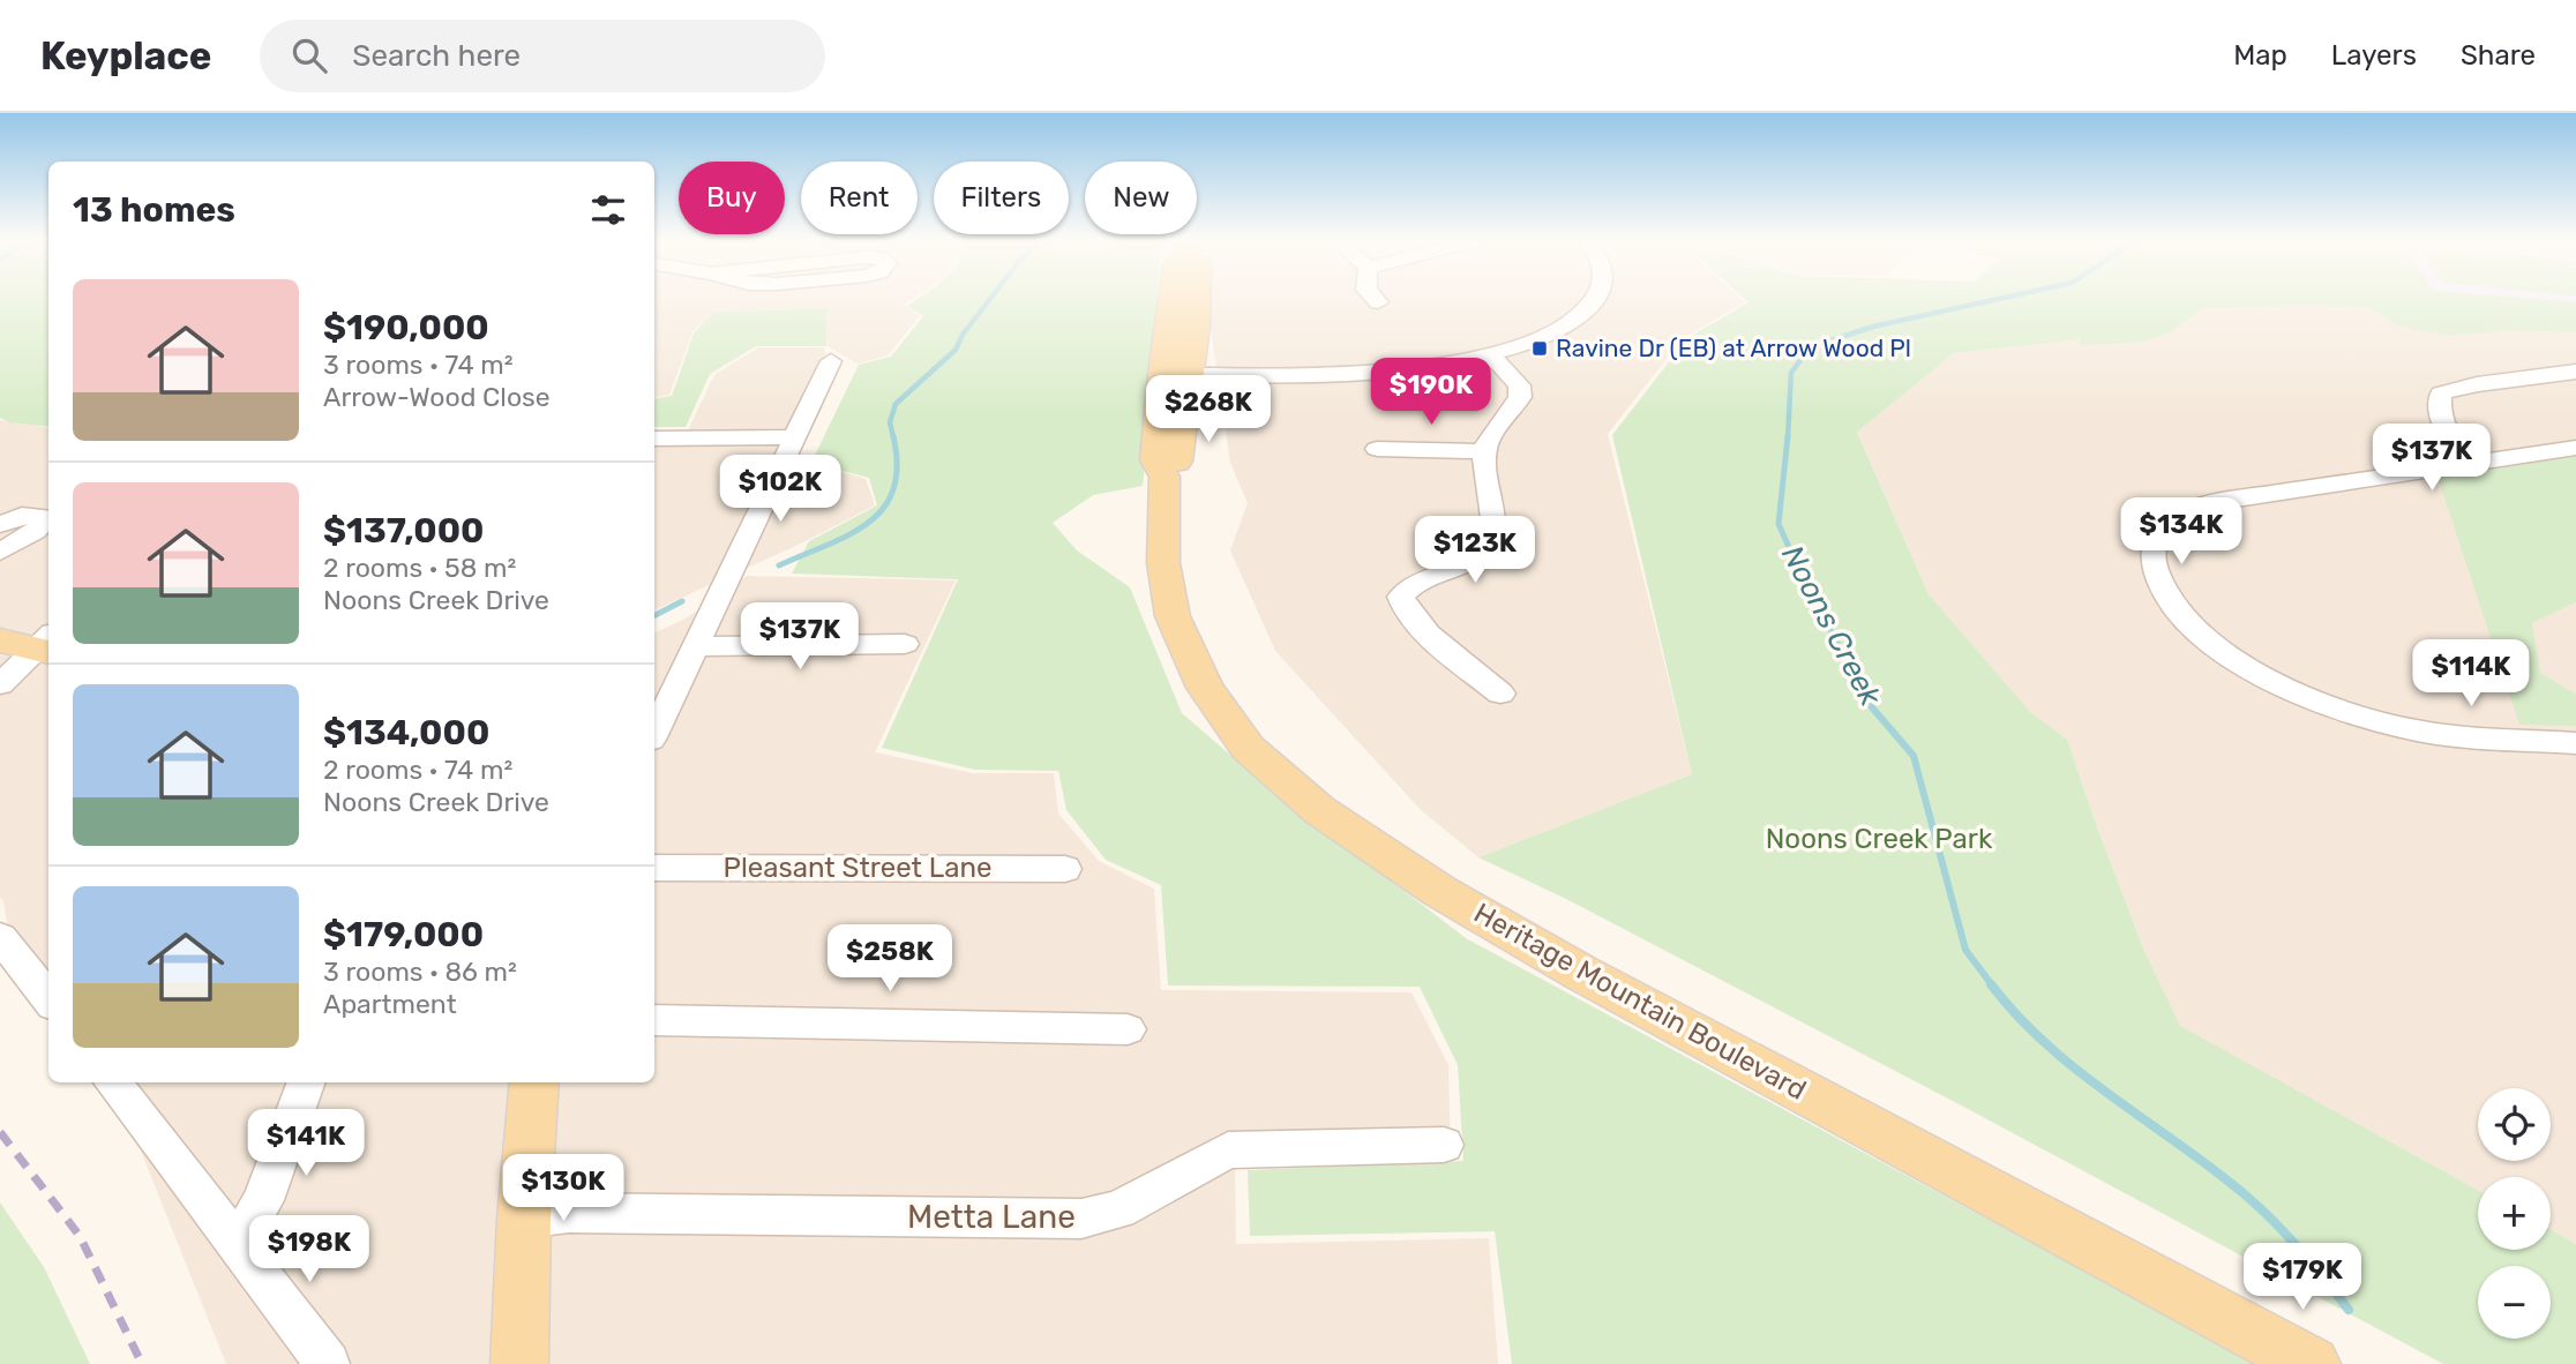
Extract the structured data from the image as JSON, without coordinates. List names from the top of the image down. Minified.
{"streets":{"main road":["Heritage Mountain Boulevard"],"street":["Pleasant Street Lane","Metta Lane"]},"water":["Noons Creek"],"parks":["Noons Creek Park"],"places":{"transit":["Ravine Dr (EB) at Arrow Wood Pl"]},"page":{"header":"Keyplace","search":"Search here","nav":["Map","Layers","Share"],"chip":["Buy","Rent","Filters","New"],"heading":"13 homes","list":[{"name":"$190,000","note":"3 rooms · 74 m² · Arrow-Wood Close"},{"name":"$137,000","note":"2 rooms · 58 m² · Noons Creek Drive"},{"name":"$134,000","note":"2 rooms · 74 m² · Noons Creek Drive"},{"name":"$179,000","note":"3 rooms · 86 m² · Apartment"}],"price":["$190K","$268K","$137K","$102K","$134K","$123K","$137K","$114K","$258K","$141K","$130K","$198K","$179K"],"map_buttons":["+","−"]}}
